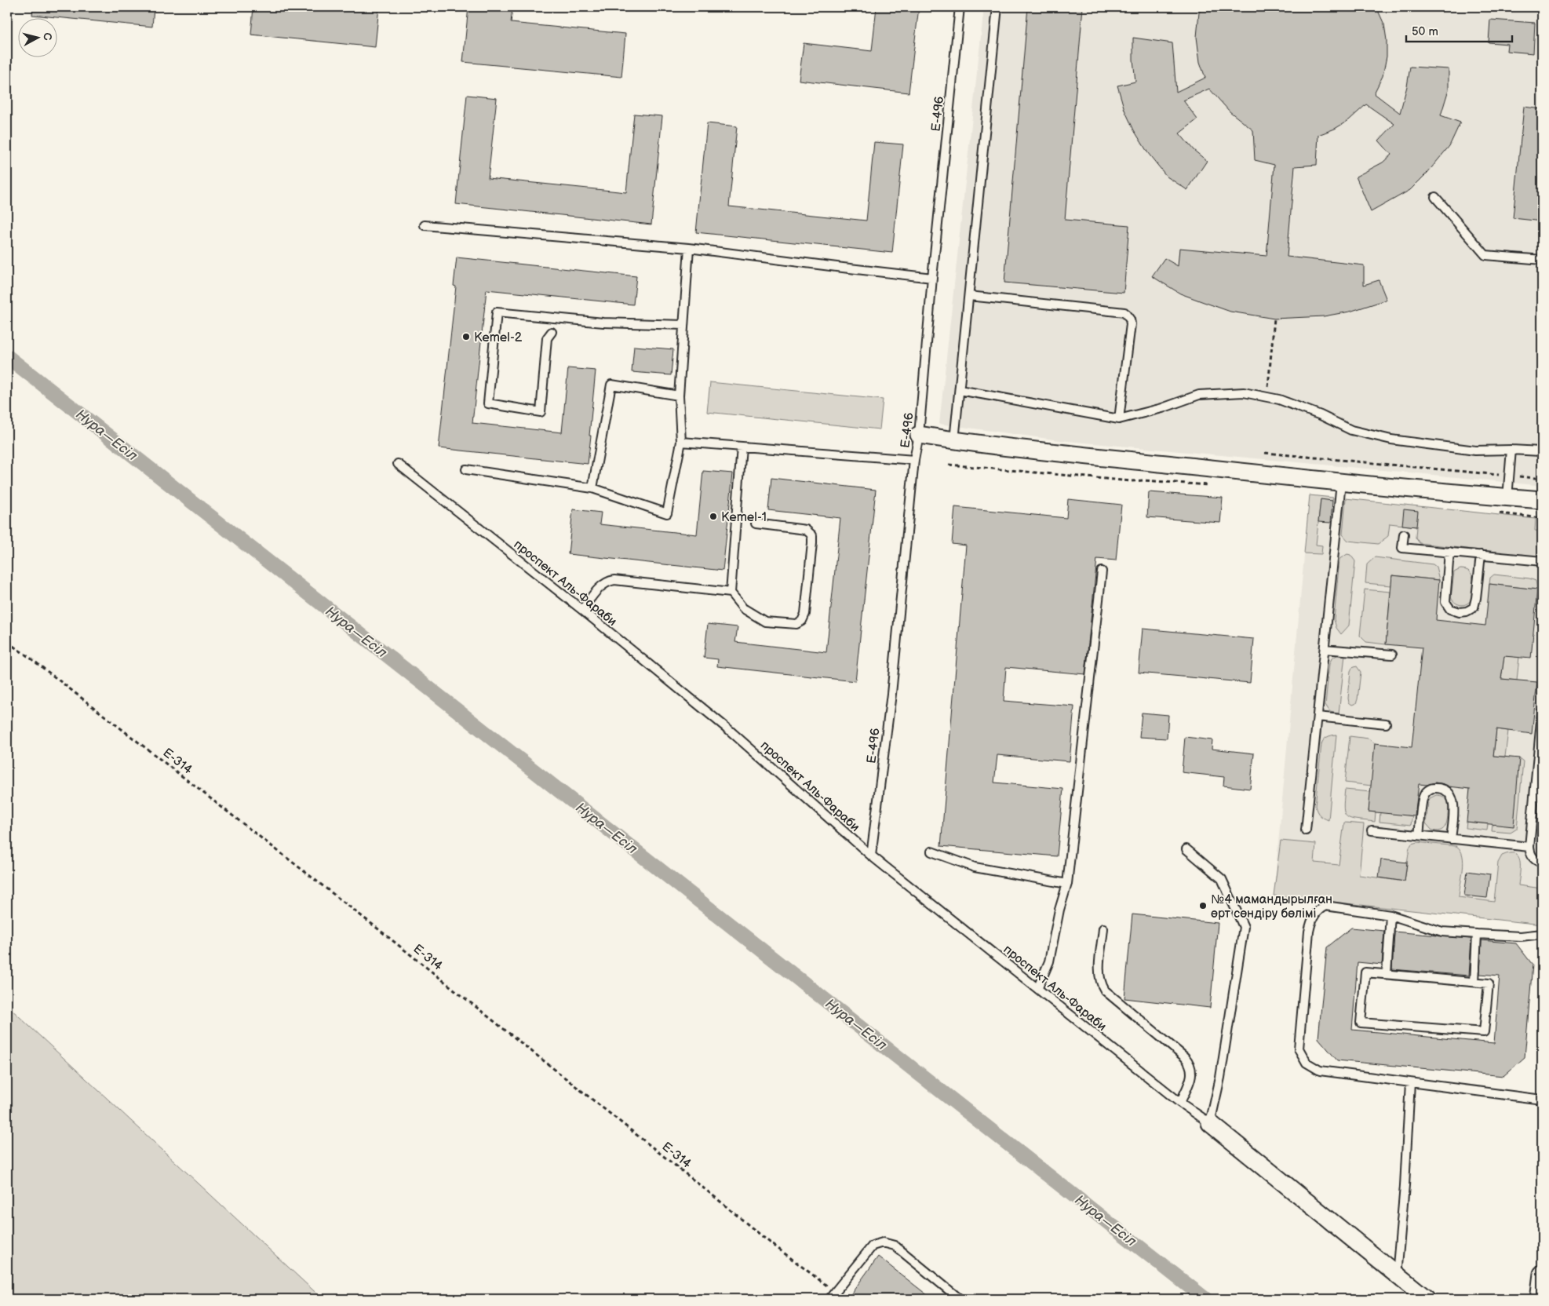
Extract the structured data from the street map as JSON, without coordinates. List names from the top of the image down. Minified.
{"streets":{"lane":["E-496","проспект Аль-Фараби"],"path":["E-314"]},"crossings":[["E-496","проспект Аль-Фараби"]],"water":["Нура—Есіл"],"places":["Kemel-2","Kemel-1","№4 мамандырылған өрт сөндіру бөлімі"],"scale_bar":"50 m","north":"right"}
